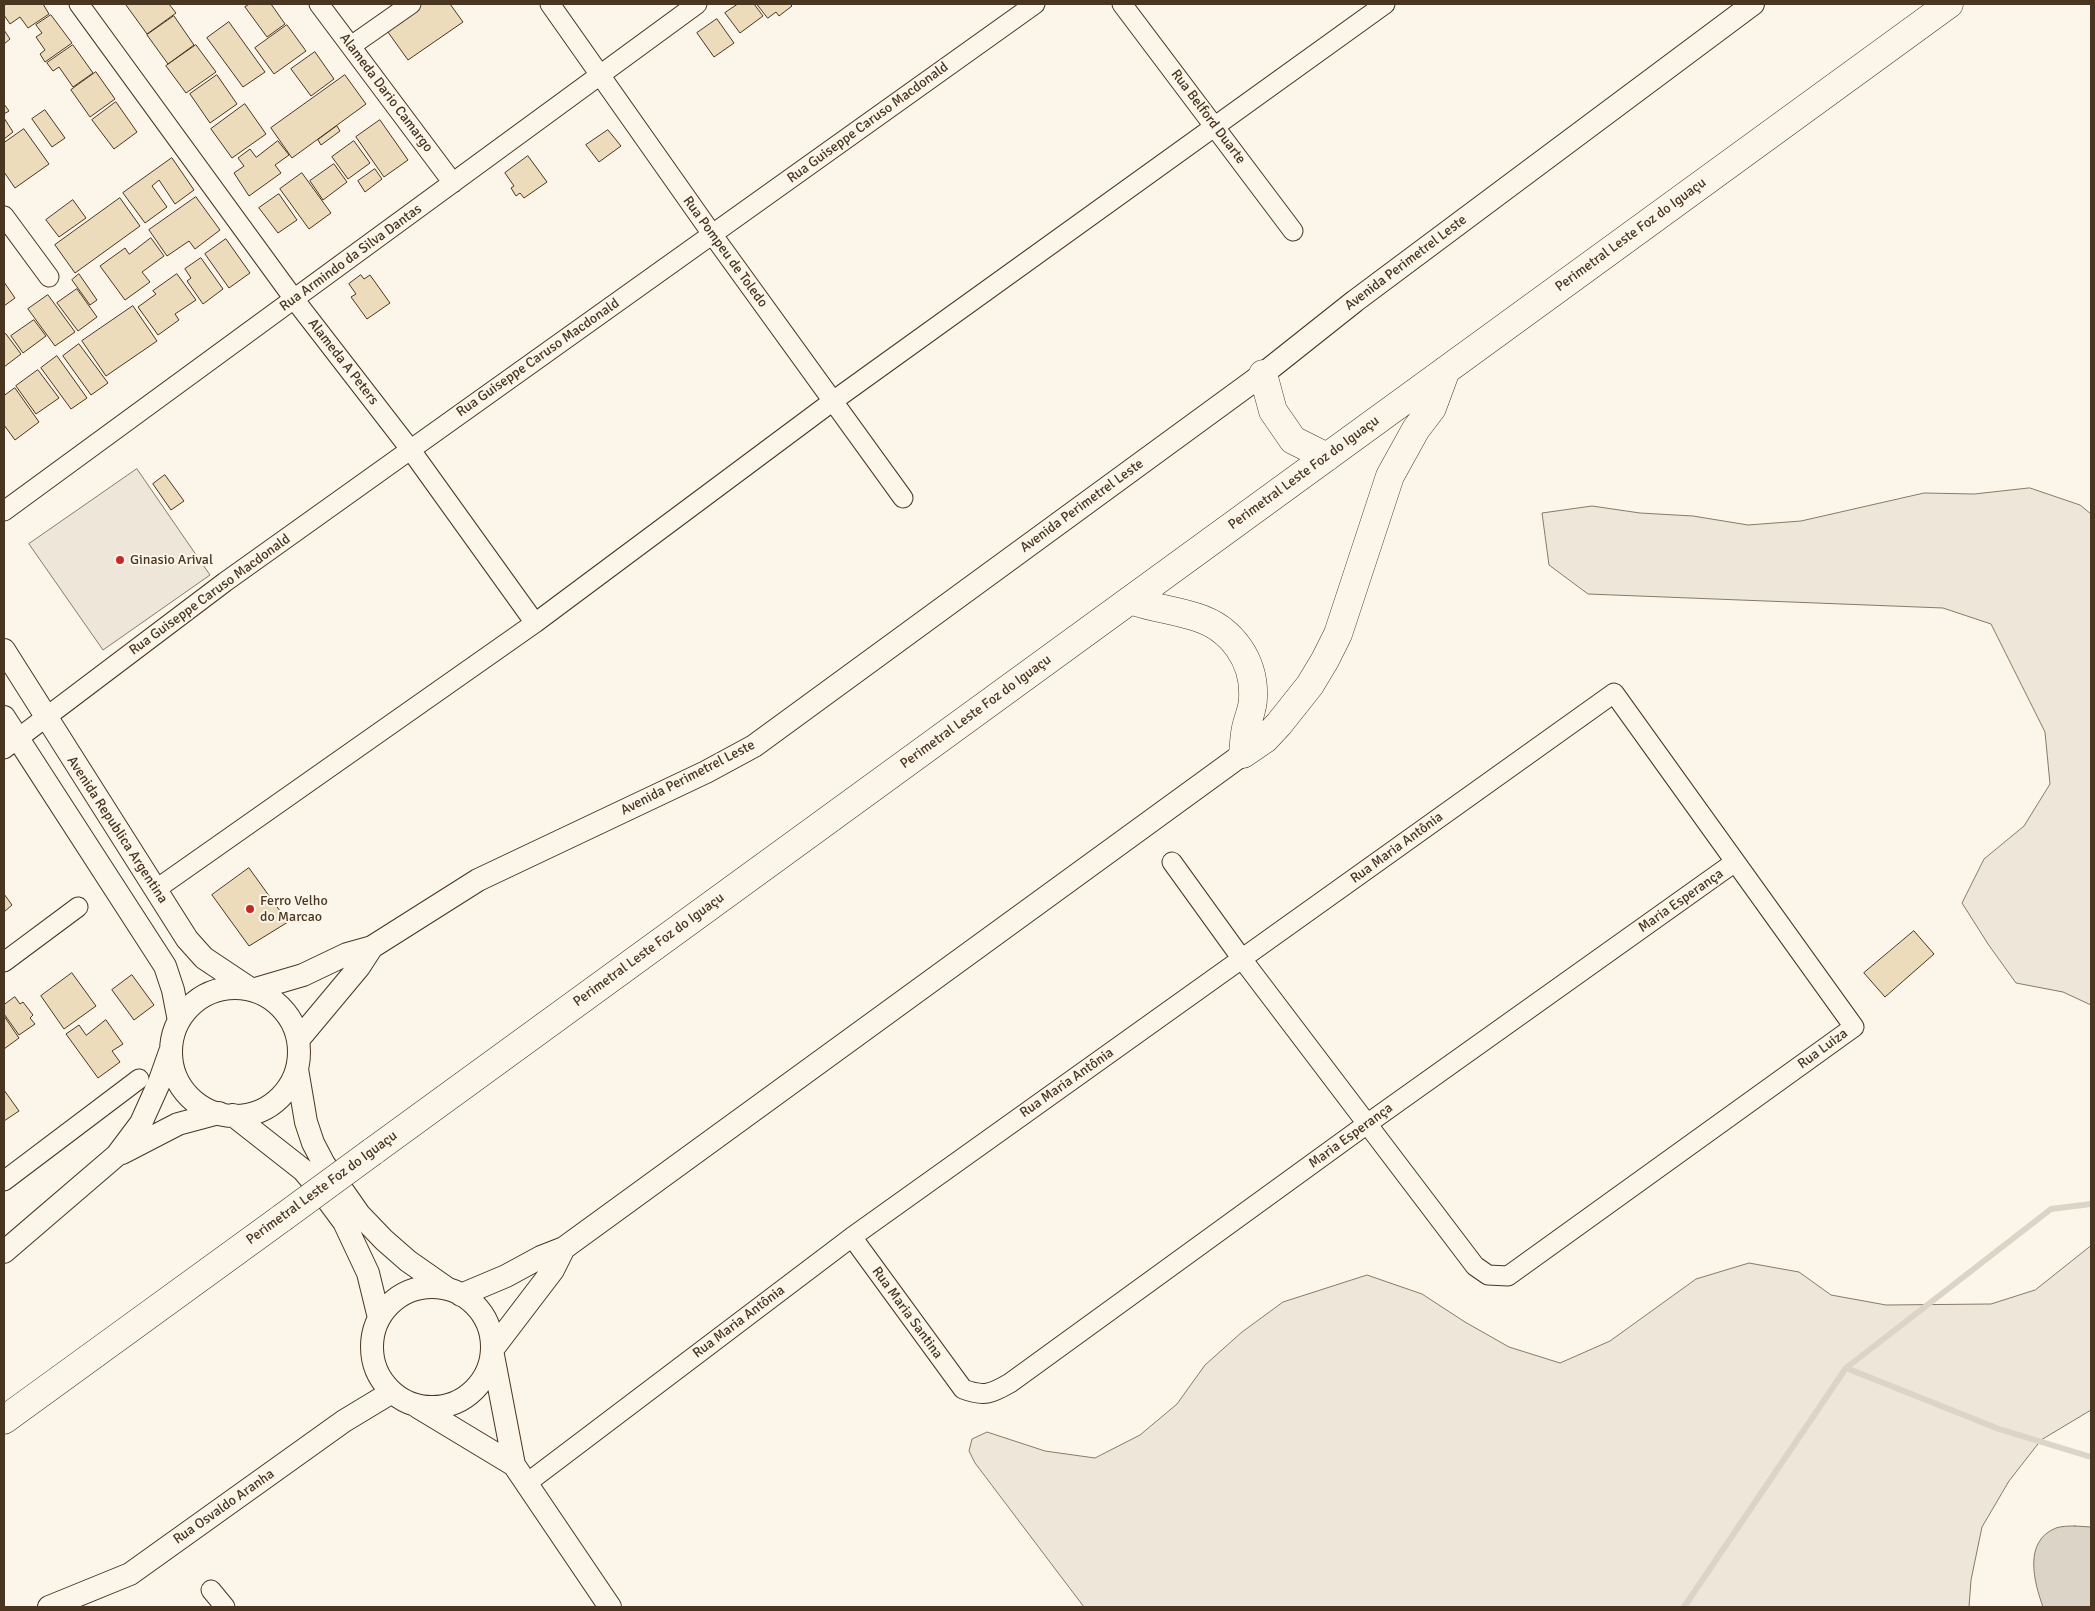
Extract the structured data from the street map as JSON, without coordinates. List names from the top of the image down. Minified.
{"streets":{"highway":["Perimetral Leste Foz do Iguaçu"],"street":["Alameda Dario Camargo","Rua Belford Duarte","Rua Guiseppe Caruso Macdonald","Rua Pompeu de Toledo","Rua Armindo da Silva Dantas","Avenida Perimetrel Leste","Alameda A Peters","Avenida Republica Argentina","Rua Maria Antônia","Maria Esperança","Rua Luiza","Rua Maria Santina","Rua Osvaldo Aranha"]},"crossings":[["Alameda Dario Camargo","Rua Armindo da Silva Dantas"],["Rua Guiseppe Caruso Macdonald","Rua Pompeu de Toledo"],["Rua Guiseppe Caruso Macdonald","Alameda A Peters"],["Rua Guiseppe Caruso Macdonald","Avenida Republica Argentina"],["Rua Pompeu de Toledo","Rua Armindo da Silva Dantas"],["Rua Armindo da Silva Dantas","Alameda A Peters"],["Avenida Perimetrel Leste","Avenida Republica Argentina"],["Rua Maria Antônia","Rua Luiza"],["Rua Maria Antônia","Rua Maria Santina"],["Maria Esperança","Rua Luiza"],["Maria Esperança","Rua Maria Santina"]],"places":["Ginasio Arival","Ferro Velho do Marcao"]}
